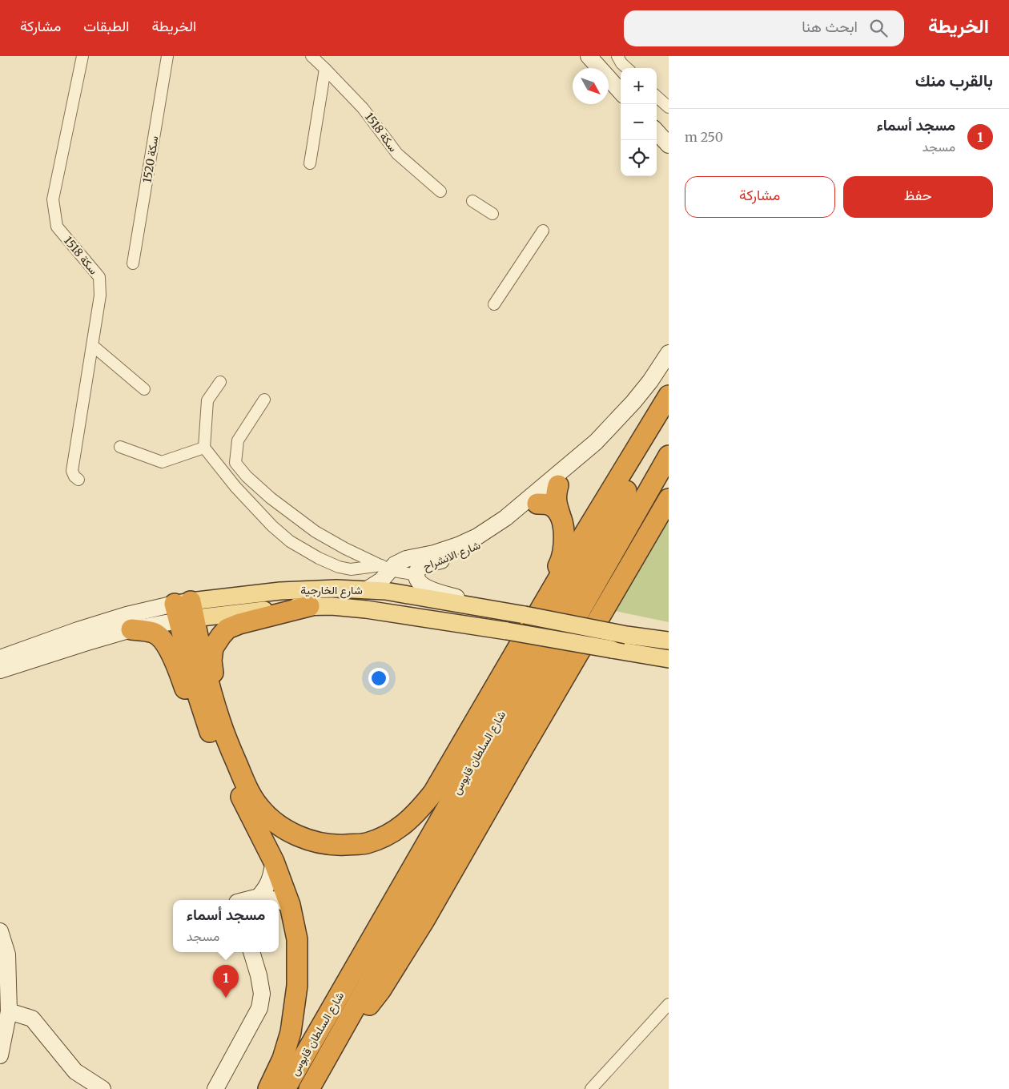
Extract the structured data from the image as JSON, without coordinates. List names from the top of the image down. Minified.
{"streets":{"highway":["شارع السلطان قابوس"],"main road":["شارع الخارجية"],"street":["سكة 1518","سكة 1520","شارع الانشراح"]},"crossings":[["شارع الانشراح","شارع الخارجية"]],"north":"bottom right","page":{"header":"الخريطة","search":"ابحث هنا","nav":["الخريطة","الطبقات","مشاركة"],"heading":"بالقرب منك","map_buttons":["+","−"],"list":[{"mark":"1","name":"مسجد أسماء","note":"مسجد","value":"250 m"}],"buttons":["حفظ","مشاركة"],"popup":["مسجد أسماء","مسجد"],"pins":"1"}}
